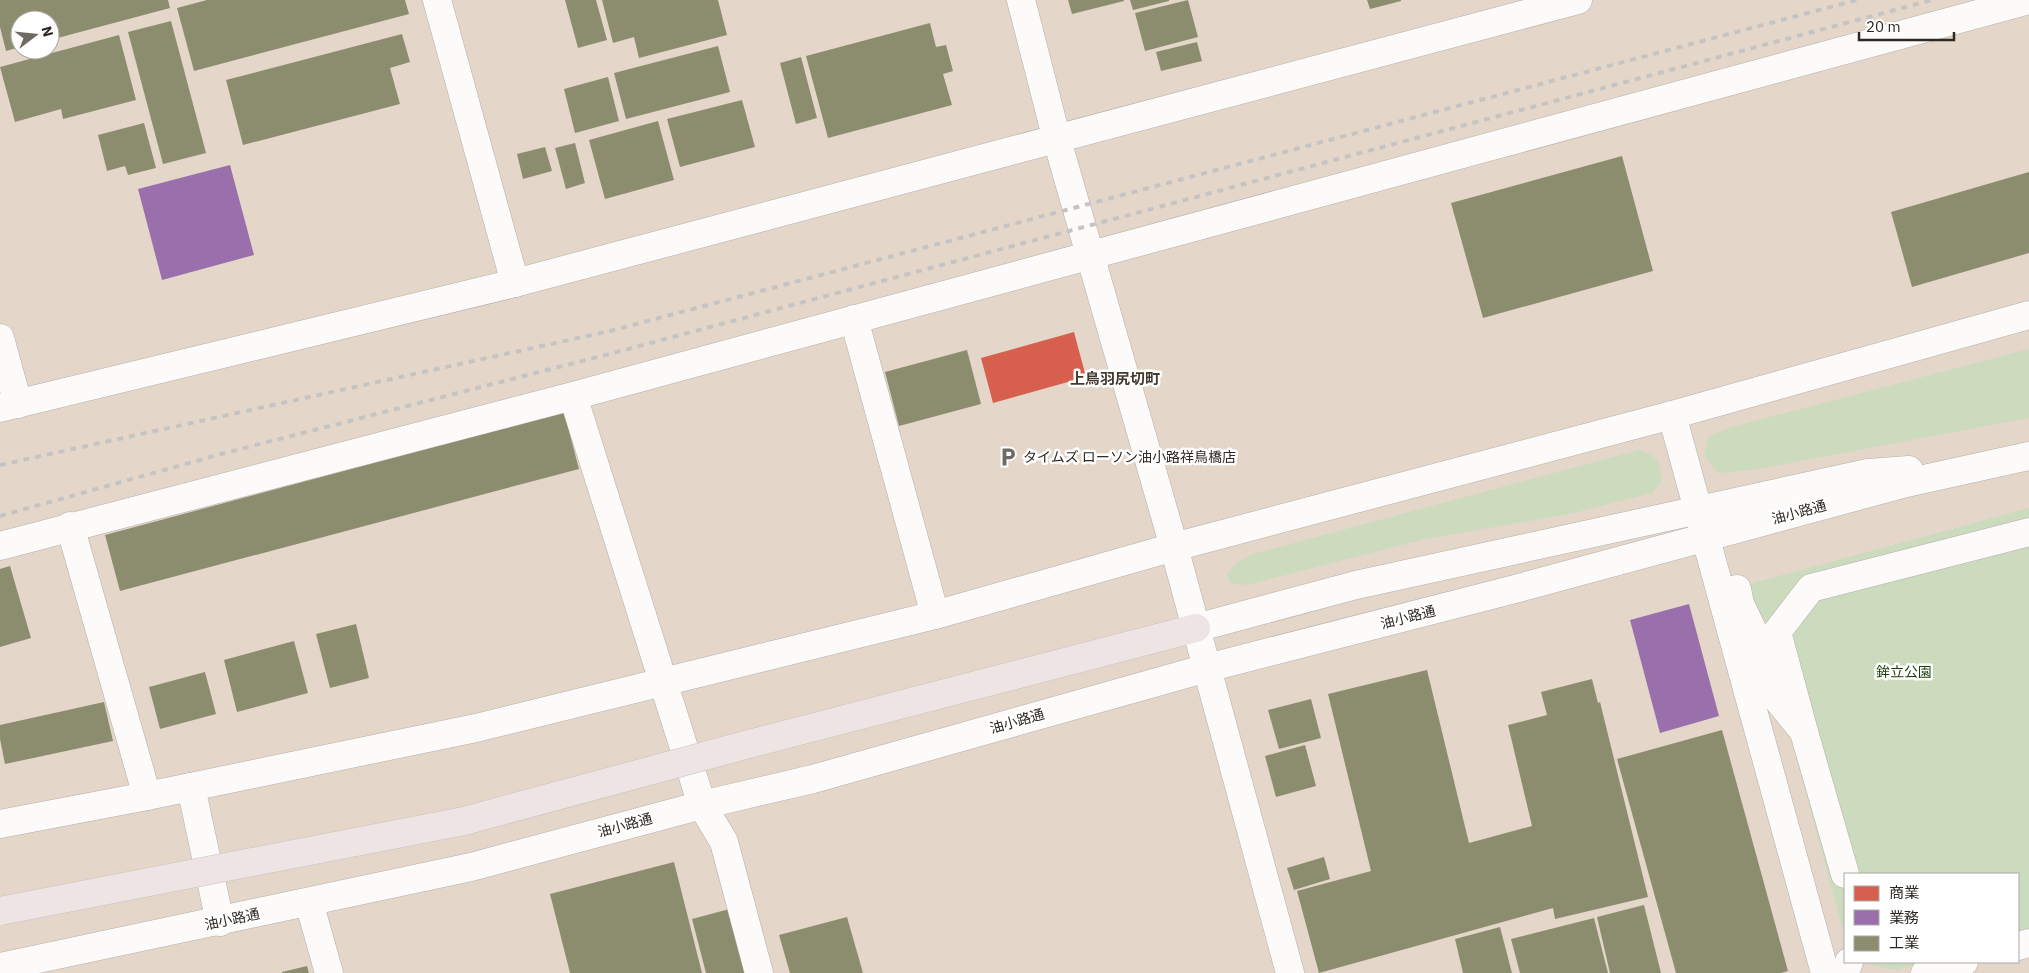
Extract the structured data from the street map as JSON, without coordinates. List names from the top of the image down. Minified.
{"streets":{"street":["油小路通"]},"districts":["上鳥羽尻切町"],"parks":["鉾立公園"],"places":{"parking":["タイムズ ローソン油小路祥鳥橋店"]},"legend":["商業","業務","工業"],"scale_bar":"20 m","north":"right"}
